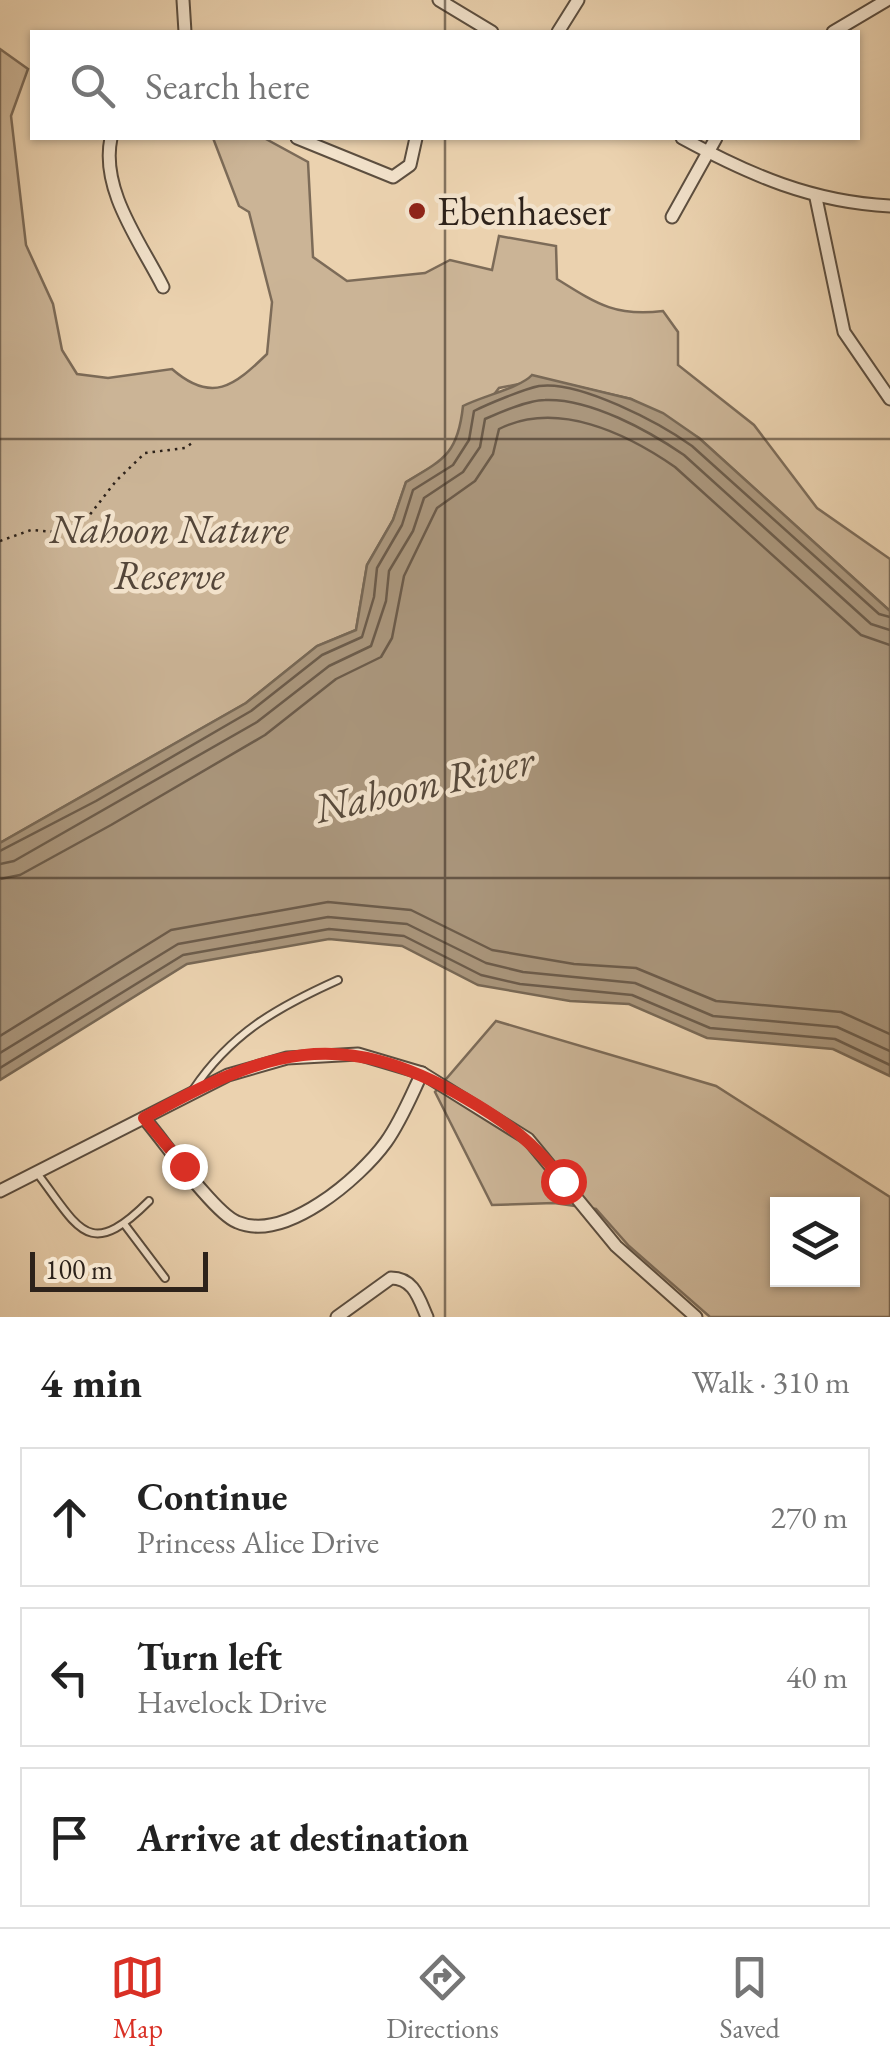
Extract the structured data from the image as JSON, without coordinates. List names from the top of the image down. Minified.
{"water":["Nahoon River"],"parks":["Nahoon Nature Reserve"],"places":["Ebenhaeser"],"scale_bar":"100 m","page":{"search":"Search here","scale":"100 m","heading":["4 min","Walk · 310 m"],"list":[["Continue","Princess Alice Drive","270 m"],["Turn left","Havelock Drive","40 m"],"Arrive at destination"],"nav":["Map","Directions","Saved"]}}
